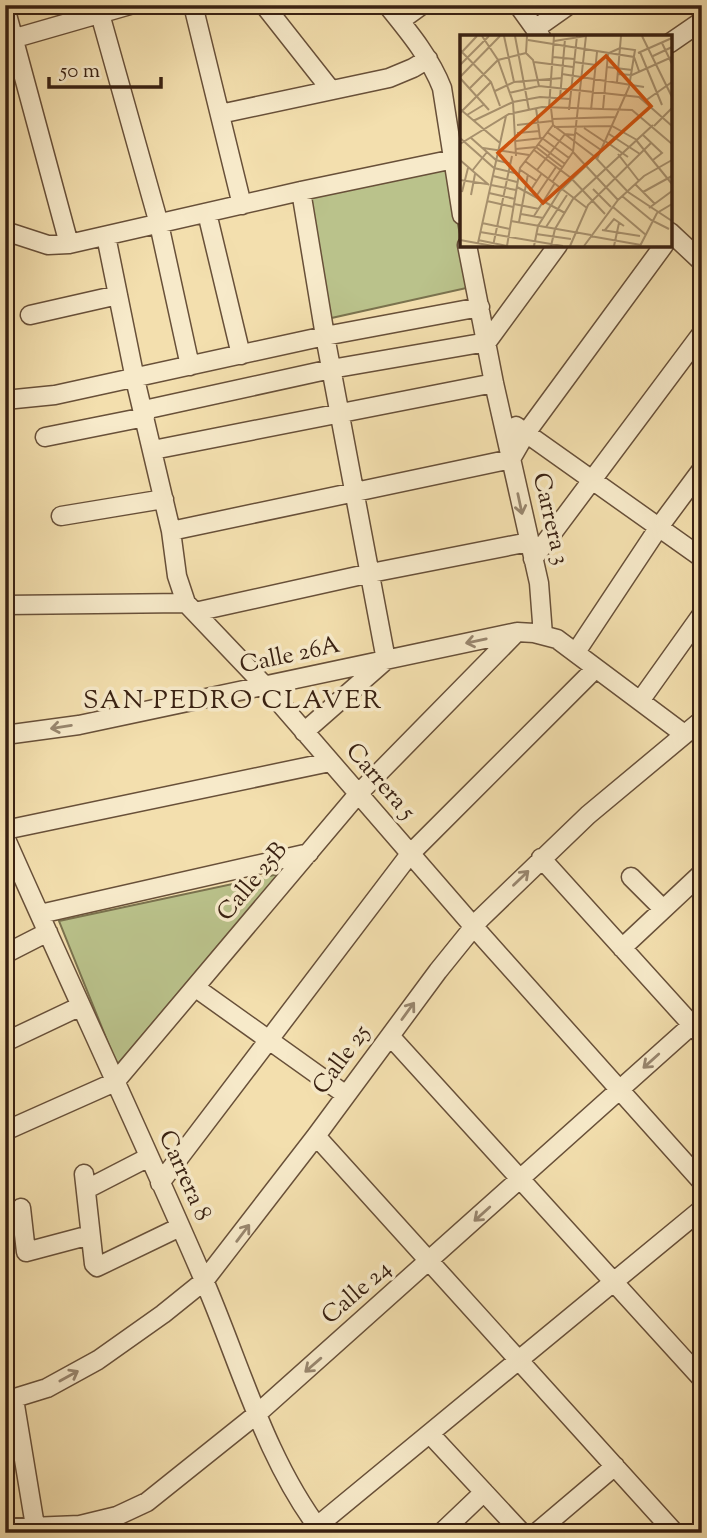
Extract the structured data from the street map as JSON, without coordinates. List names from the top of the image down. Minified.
{"streets":{"street":["Carrera 3","Calle 26A","Carrera 5","Calle 25B","Calle 25","Carrera 8","Calle 24"]},"crossings":[["Carrera 3","Calle 26A"],["Calle 26A","Carrera 5"],["Calle 26A","Calle 25B"],["Carrera 5","Calle 25B"],["Carrera 5","Calle 25"],["Carrera 5","Calle 24"],["Calle 25B","Carrera 8"],["Calle 25","Carrera 8"],["Carrera 8","Calle 24"]],"districts":["SAN PEDRO CLAVER"],"scale_bar":"50 m"}
